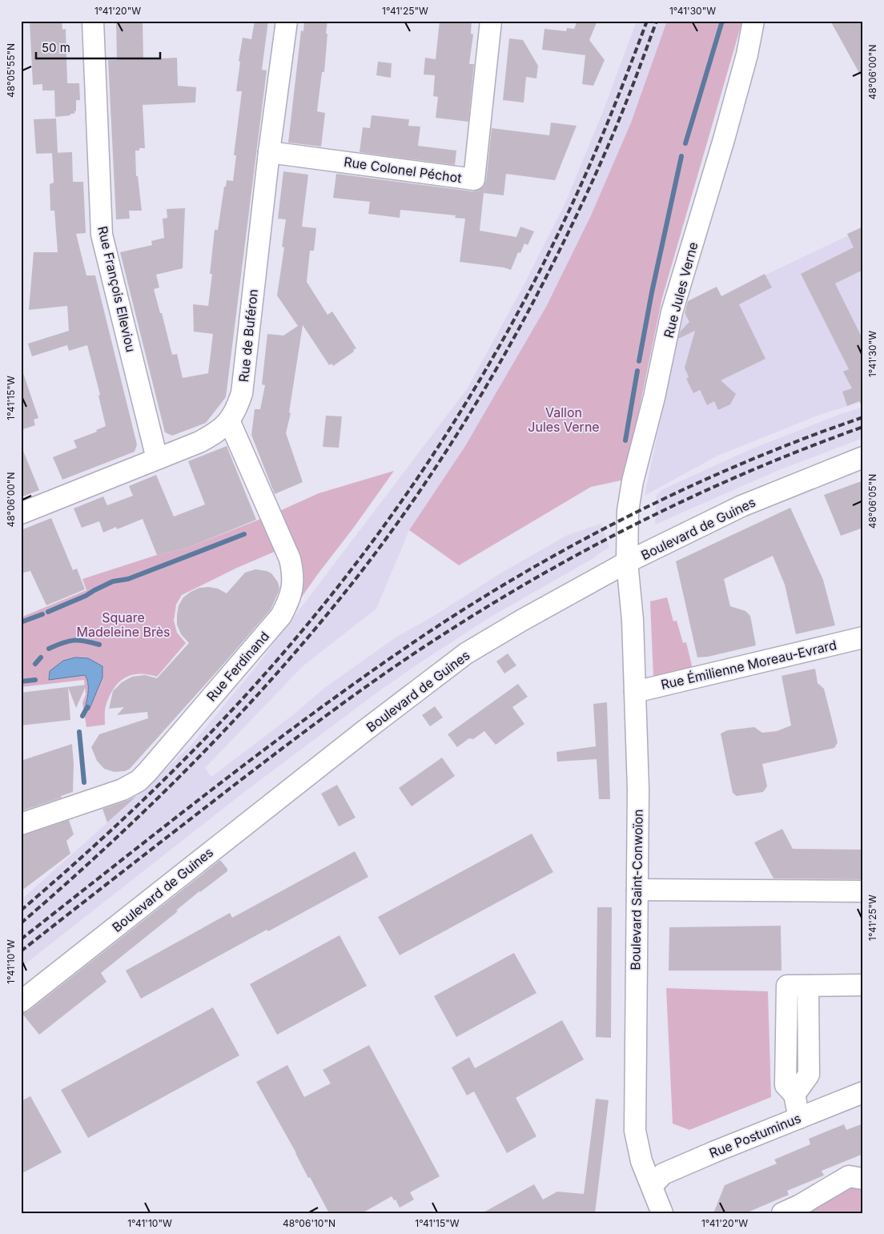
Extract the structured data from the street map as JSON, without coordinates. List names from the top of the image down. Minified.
{"streets":{"street":["Rue Colonel Péchot","Rue François Elleviou","Rue Jules Verne","Rue de Buféron","Boulevard de Guines","Rue Émilienne Moreau-Evrard","Rue Ferdinand","Boulevard Saint-Conwoïon","Rue Postuminus"]},"crossings":[["Rue Colonel Péchot","Rue de Buféron"],["Rue François Elleviou","Rue de Buféron"],["Rue Jules Verne","Boulevard de Guines"],["Rue Jules Verne","Boulevard Saint-Conwoïon"],["Rue de Buféron","Rue Ferdinand"],["Boulevard de Guines","Boulevard Saint-Conwoïon"],["Rue Émilienne Moreau-Evrard","Boulevard Saint-Conwoïon"],["Boulevard Saint-Conwoïon","Rue Postuminus"]],"parks":["Vallon Jules Verne","Square Madeleine Brès"],"scale_bar":"50 m","coordinates":["1°41'20\"W","1°41'25\"W","1°41'30\"W","48°05'55\"N","48°06'00\"N","1°41'15\"W","48°06'05\"N","1°41'10\"W","48°06'10\"N"]}
